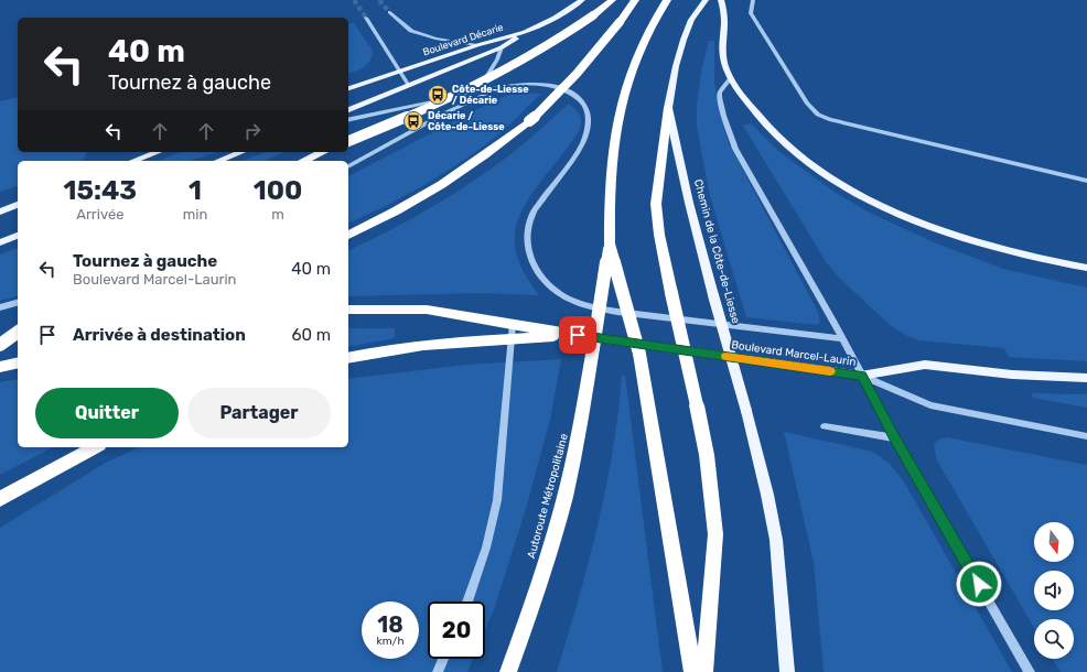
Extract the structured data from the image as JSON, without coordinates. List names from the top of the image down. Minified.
{"streets":{"highway":["Autoroute Métropolitaine"],"main road":["Boulevard Décarie","Chemin de la Côte-de-Liesse","Boulevard Marcel-Laurin"]},"places":{"bus stop":["Côte-de-Liesse / Décarie","Décarie / Côte-de-Liesse"]},"north":"bottom","page":{"turn":["40 m","Tournez à gauche"],"eta":["15:43","Arrivée","1","min","100","m"],"list":[{"name":"Tournez à gauche","note":"Boulevard Marcel-Laurin","value":"40 m"},{"name":"Arrivée à destination","value":"60 m"}],"buttons":["Quitter","Partager"],"speed":"18 km/h","limit":"20"}}
